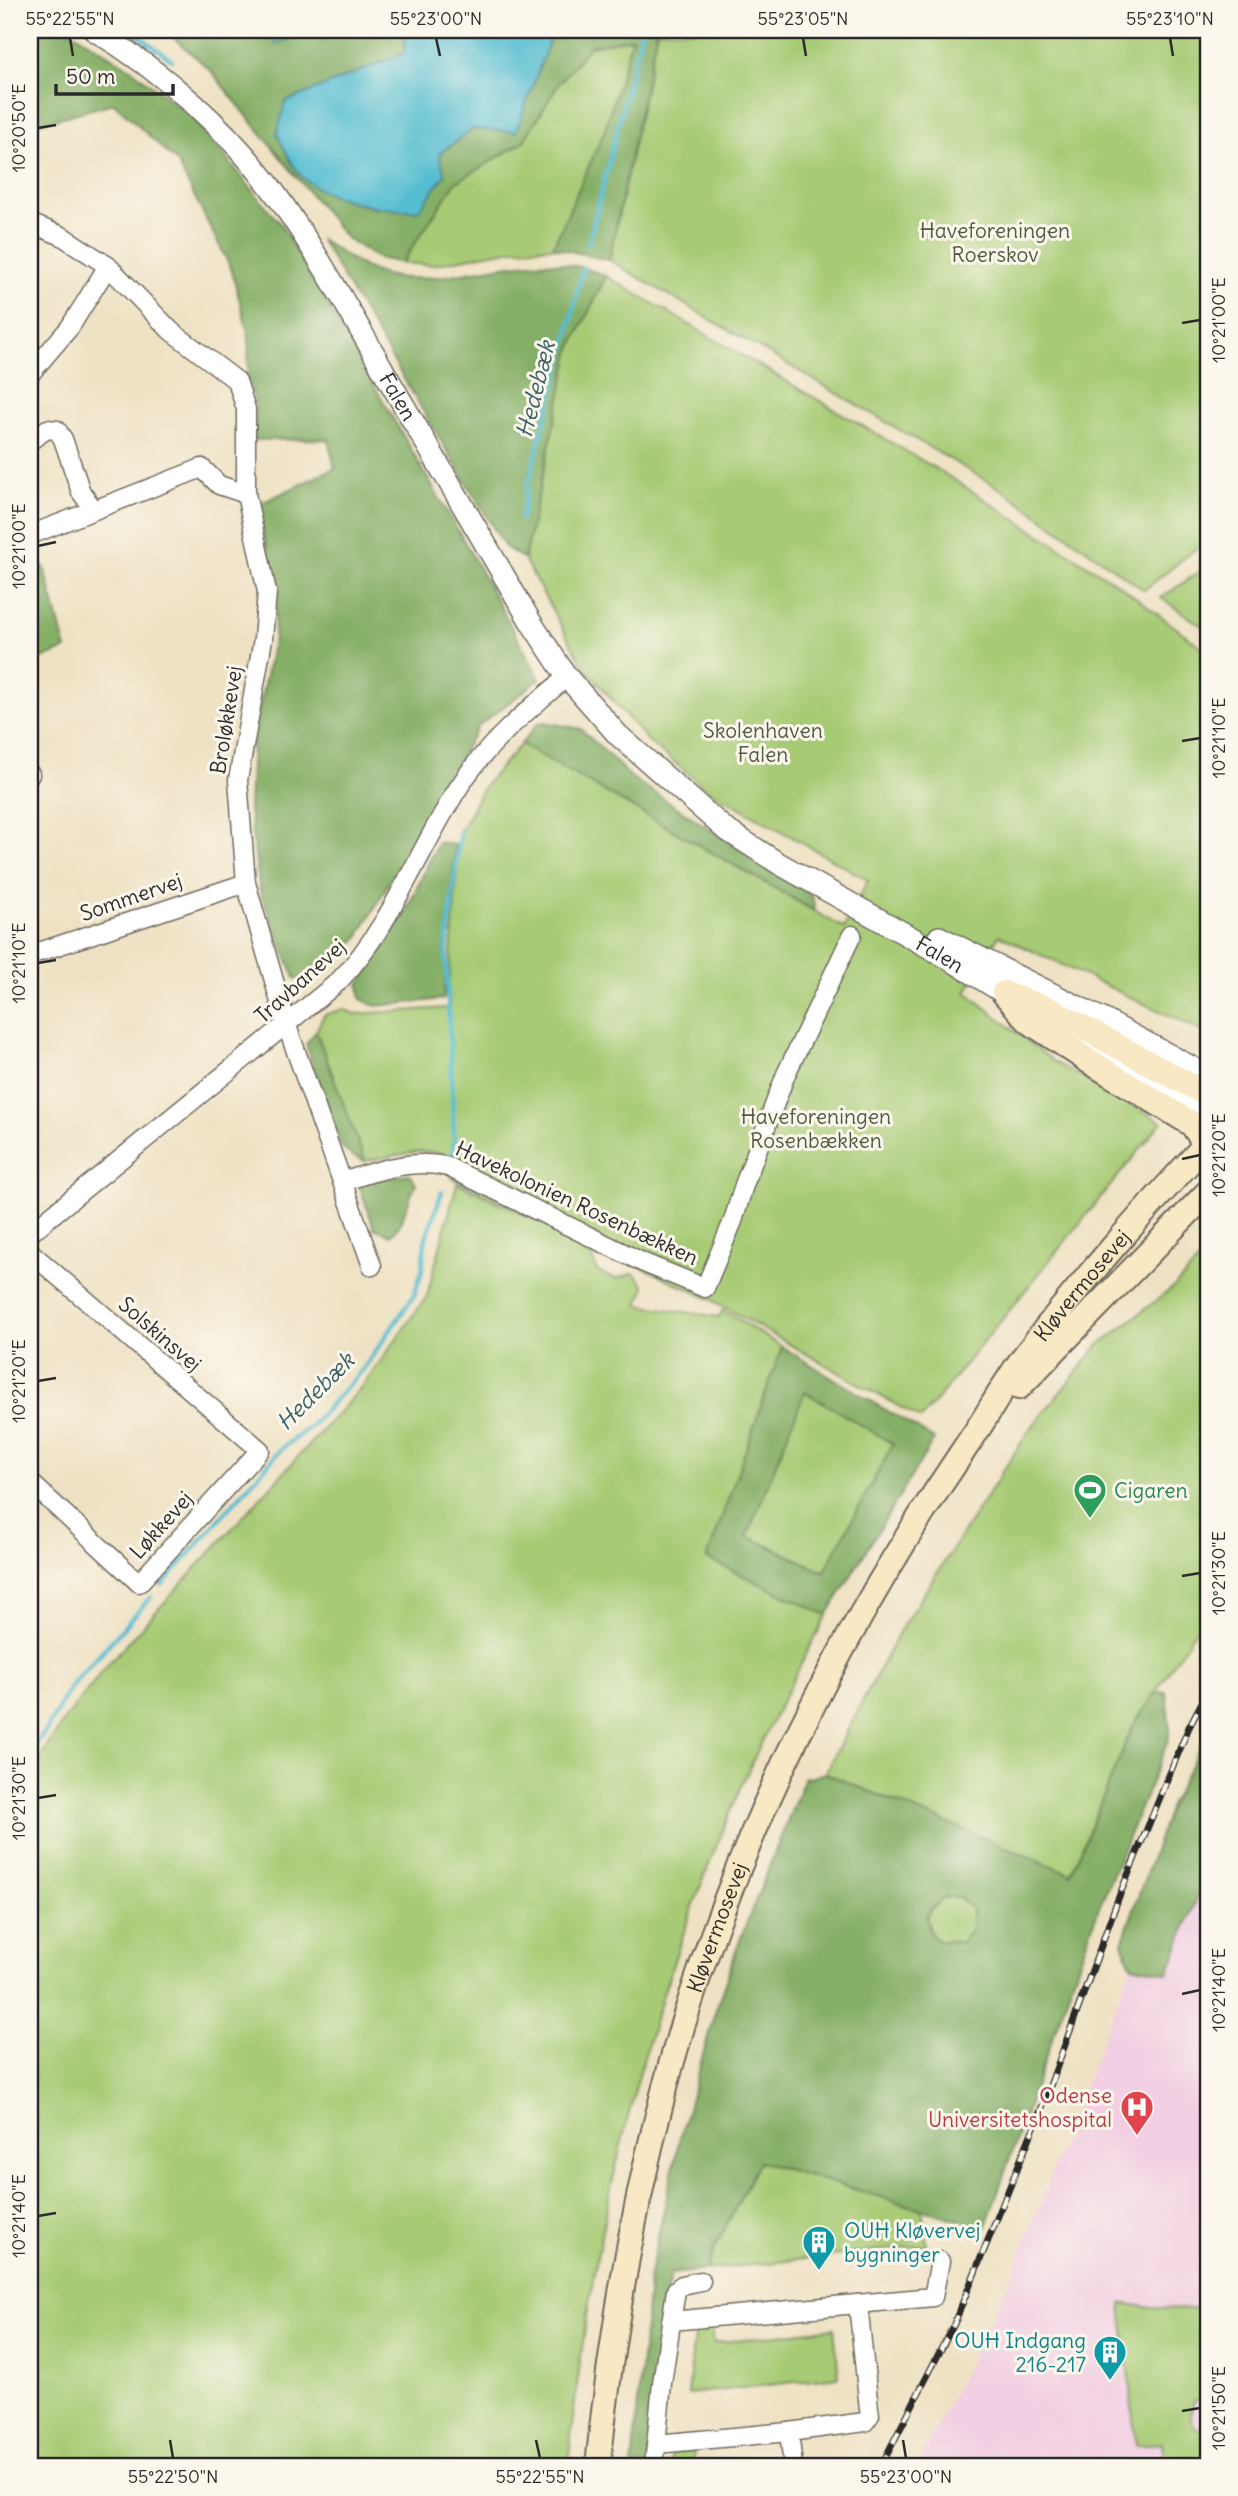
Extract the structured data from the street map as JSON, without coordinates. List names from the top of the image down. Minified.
{"streets":{"main road":["Kløvermosevej"],"street":["Falen","Broløkkevej","Sommervej","Travbanevej","Havekolonien Rosenbækken","Solskinsvej","Løkkevej"]},"crossings":[["Falen","Travbanevej"],["Broløkkevej","Sommervej"],["Broløkkevej","Travbanevej"],["Broløkkevej","Havekolonien Rosenbækken"],["Solskinsvej","Løkkevej"]],"water":["Hedebæk"],"parks":["Haveforeningen Roerskov","Skolenhaven Falen","Haveforeningen Rosenbækken"],"places":{"sports":["Cigaren"],"hospital":["Odense Universitetshospital"],"building":["OUH Kløvervej bygninger","OUH Indgang 216-217"]},"scale_bar":"50 m","coordinates":["55°22'55\"N","55°23'00\"N","55°23'05\"N","55°23'10\"N","10°20'50\"E","10°21'00\"E","10°21'10\"E","10°21'20\"E","10°21'30\"E","10°21'40\"E","10°21'50\"E","55°22'50\"N"]}
